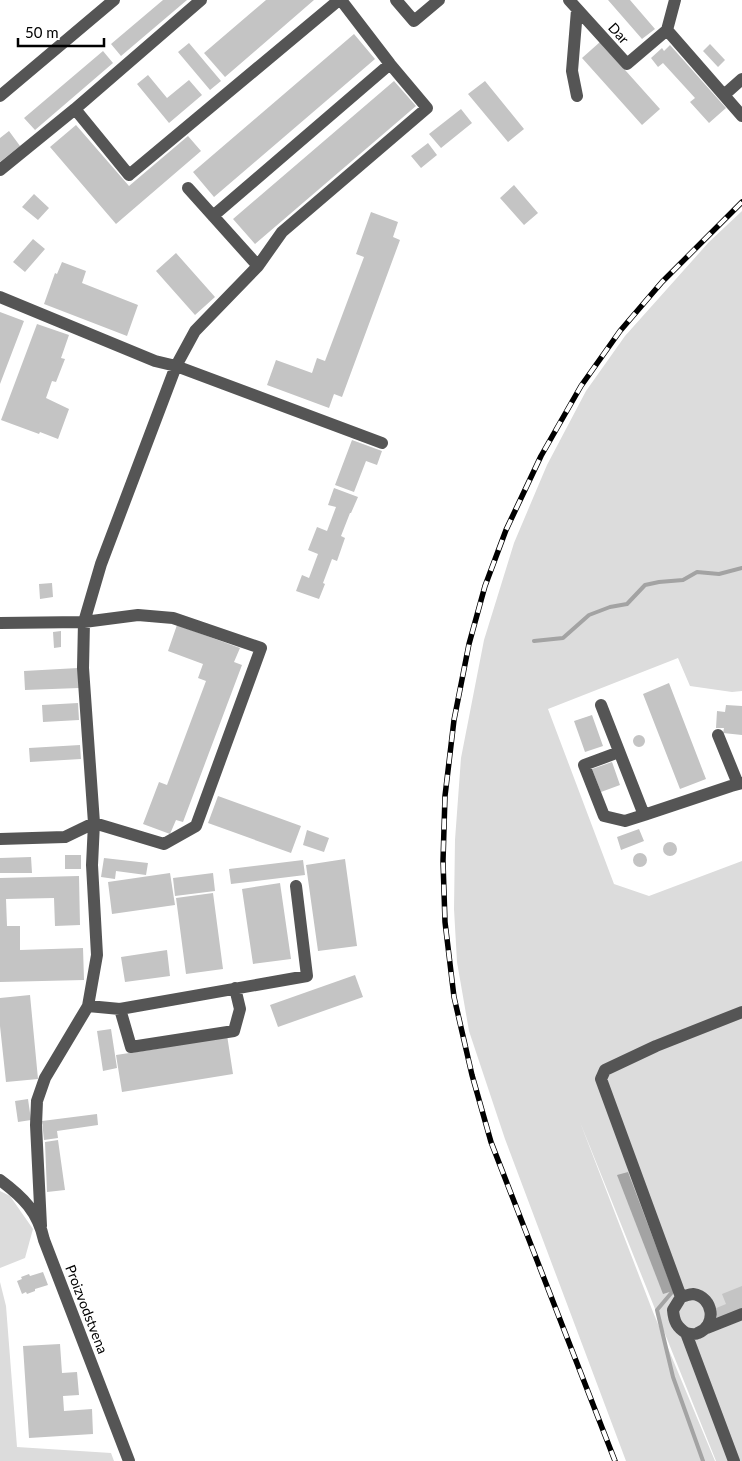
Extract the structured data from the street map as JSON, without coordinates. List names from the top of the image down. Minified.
{"streets":{"street":["Dar","Proizvodstvena"]},"scale_bar":"50 m"}
